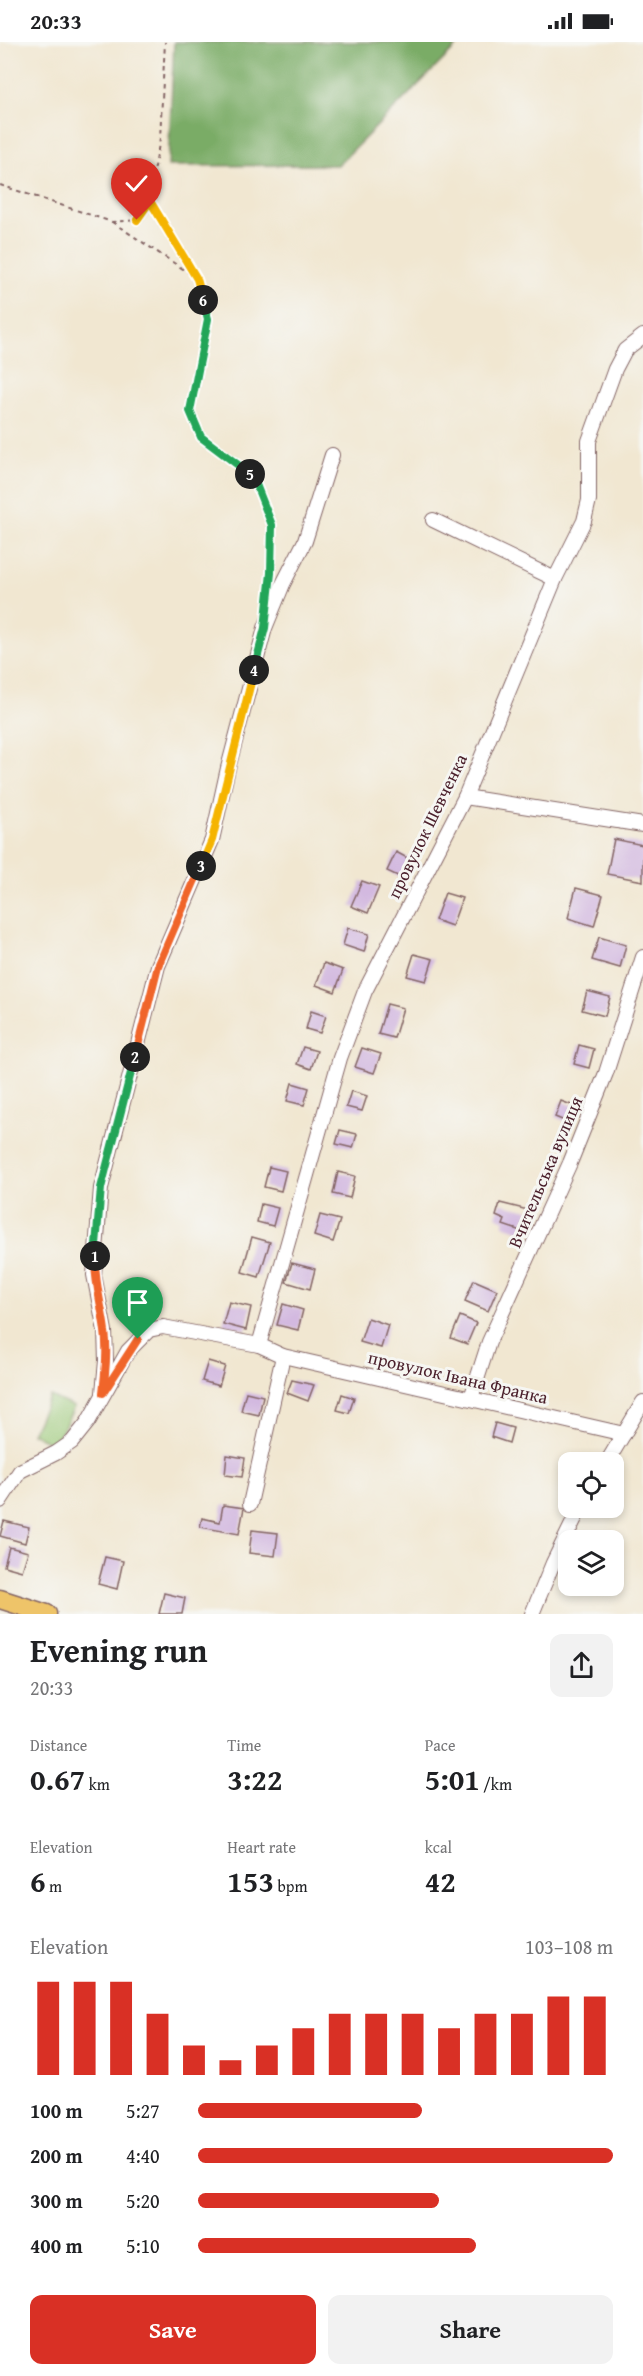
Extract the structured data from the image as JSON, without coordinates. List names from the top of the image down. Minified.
{"streets":{"street":["провулок Шевченка","Вчительська вулиця","провулок Івана Франка"]},"crossings":[["провулок Шевченка","провулок Івана Франка"],["Вчительська вулиця","провулок Івана Франка"]],"page":{"status":"20:33","pins":["6","5","4","3","2","1"],"heading":["Evening run","20:33"],"stats":[["Distance","0.67 km"],["Time","3:22"],["Pace","5:01 /km"],["Elevation","6 m"],["Heart rate","153 bpm"],["kcal","42"]],"chart":["Elevation","103–108 m"],"list":[{"name":"100 m","note":"5:27"},{"name":"200 m","note":"4:40"},{"name":"300 m","note":"5:20"},{"name":"400 m","note":"5:10"}],"buttons":["Save","Share"]}}
